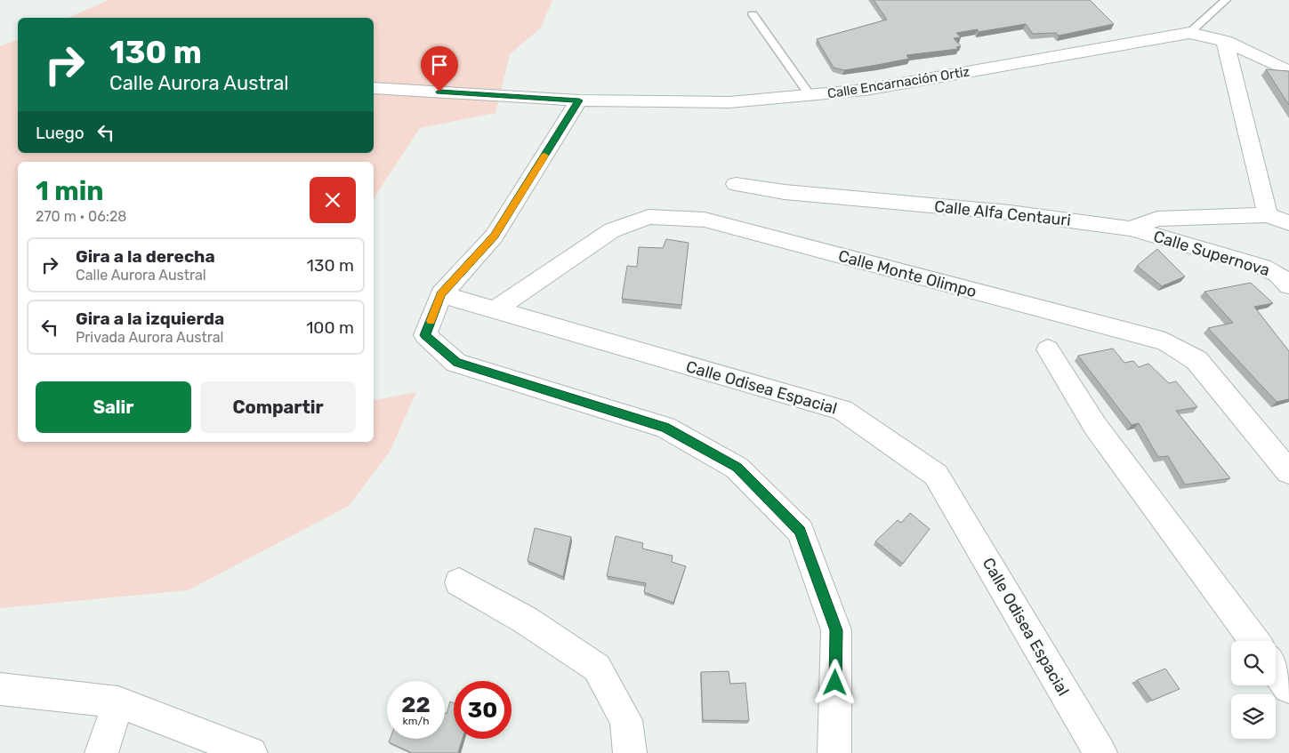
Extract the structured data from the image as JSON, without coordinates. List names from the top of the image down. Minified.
{"streets":{"street":["Calle Encarnación Ortiz","Calle Alfa Centauri","Calle Supernova","Calle Monte Olimpo","Calle Odisea Espacial"]},"crossings":[["Calle Alfa Centauri","Calle Supernova"],["Calle Monte Olimpo","Calle Odisea Espacial"]],"page":{"turn":["130 m","Calle Aurora Austral"],"then":"Luego","heading":["1 min","270 m · 06:28"],"list":[{"name":"Gira a la derecha","note":"Calle Aurora Austral","value":"130 m"},{"name":"Gira a la izquierda","note":"Privada Aurora Austral","value":"100 m"}],"buttons":["Salir","Compartir"],"speed":"22 km/h","limit":"30"}}
